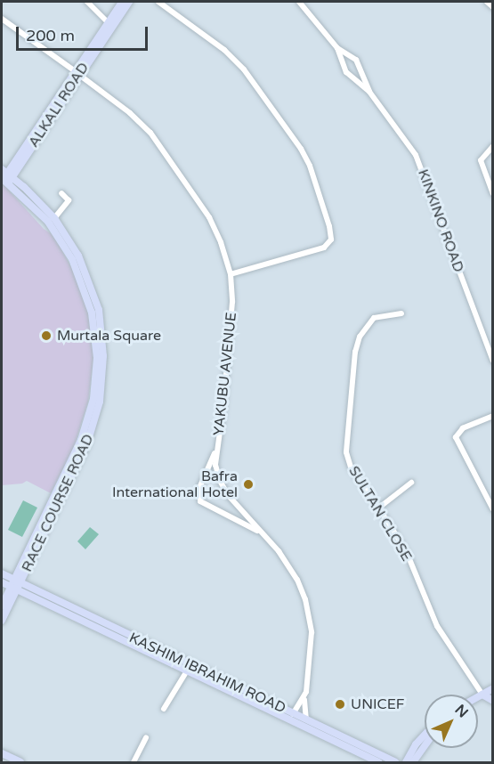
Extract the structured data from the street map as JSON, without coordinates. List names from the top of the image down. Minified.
{"streets":{"main road":["ALKALI ROAD","RACE COURSE ROAD","KASHIM IBRAHIM ROAD"],"street":["KINKINO ROAD","YAKUBU AVENUE","SULTAN CLOSE"]},"crossings":[["ALKALI ROAD","YAKUBU AVENUE"],["ALKALI ROAD","RACE COURSE ROAD"],["YAKUBU AVENUE","KASHIM IBRAHIM ROAD"],["RACE COURSE ROAD","KASHIM IBRAHIM ROAD"]],"places":["Murtala Square","Bafra International Hotel","UNICEF"],"scale_bar":"200 m","north":"top right"}
